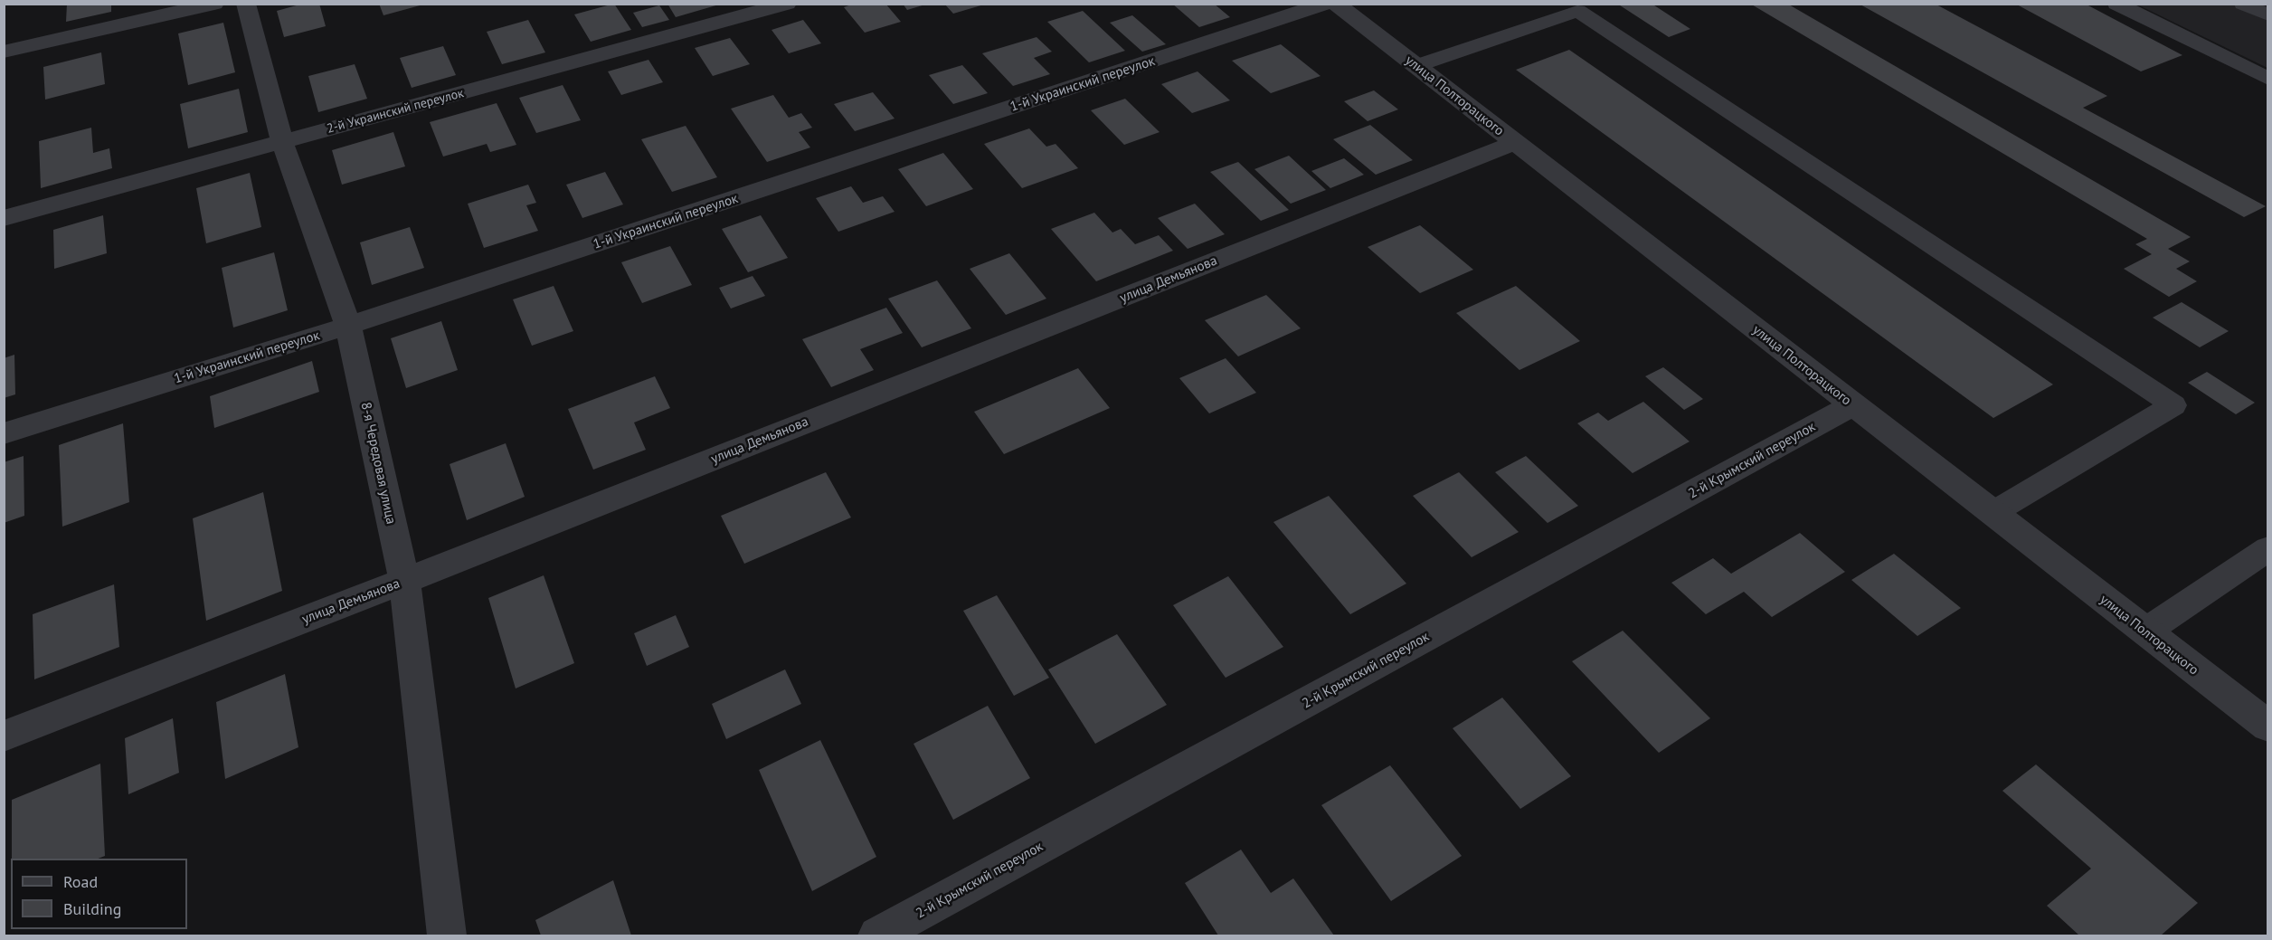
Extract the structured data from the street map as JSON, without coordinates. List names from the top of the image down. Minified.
{"streets":{"street":["1-й Украинский переулок","улица Полторацкого","2-й Украинский переулок","улица Демьянова","2-й Крымский переулок","8-я Чередовая улица"]},"crossings":[["1-й Украинский переулок","8-я Чередовая улица"],["улица Полторацкого","улица Демьянова"],["улица Полторацкого","2-й Крымский переулок"],["2-й Украинский переулок","8-я Чередовая улица"],["улица Демьянова","8-я Чередовая улица"]],"legend":["Road","Building"]}
